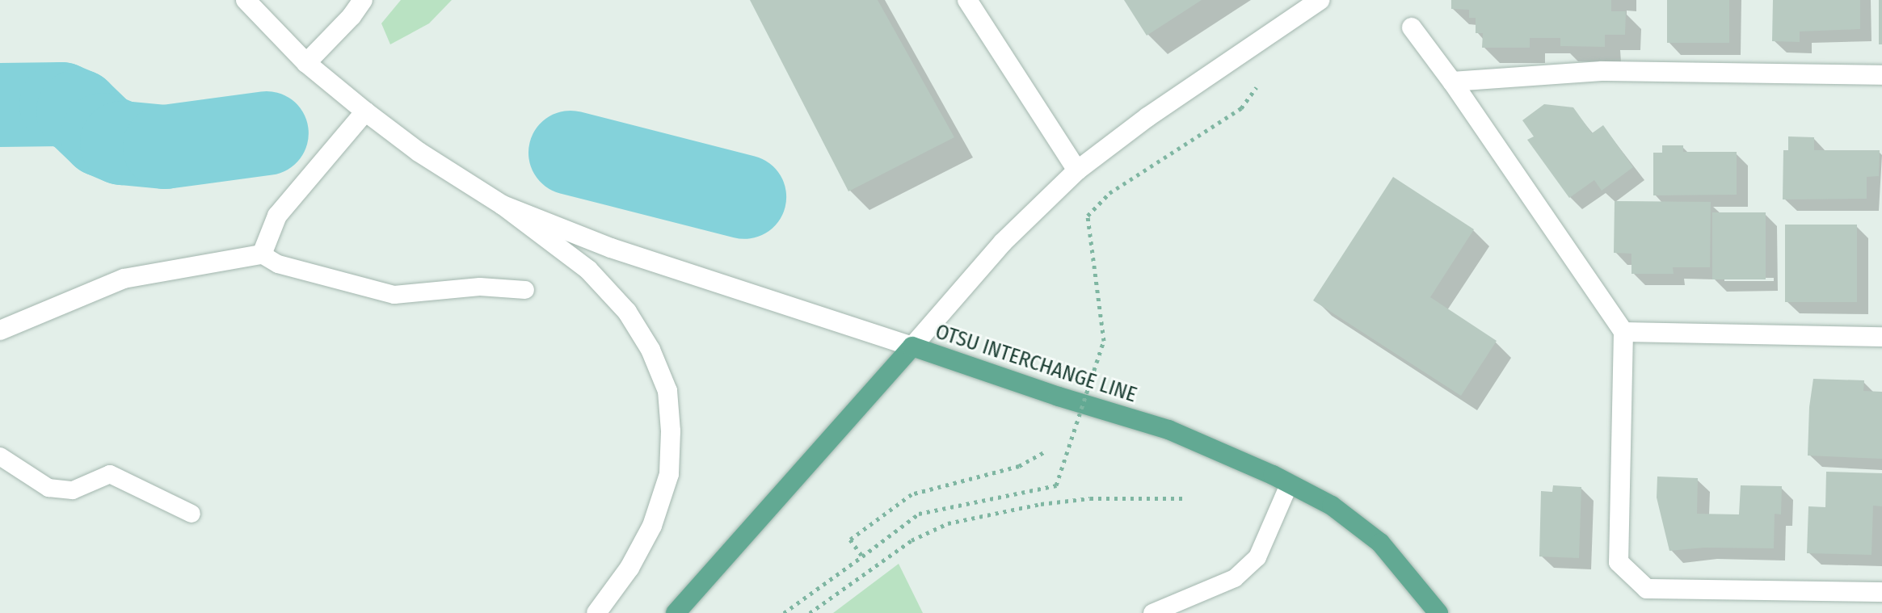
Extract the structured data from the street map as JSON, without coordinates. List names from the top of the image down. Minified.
{"streets":{"main road":["OTSU INTERCHANGE LINE"]}}
